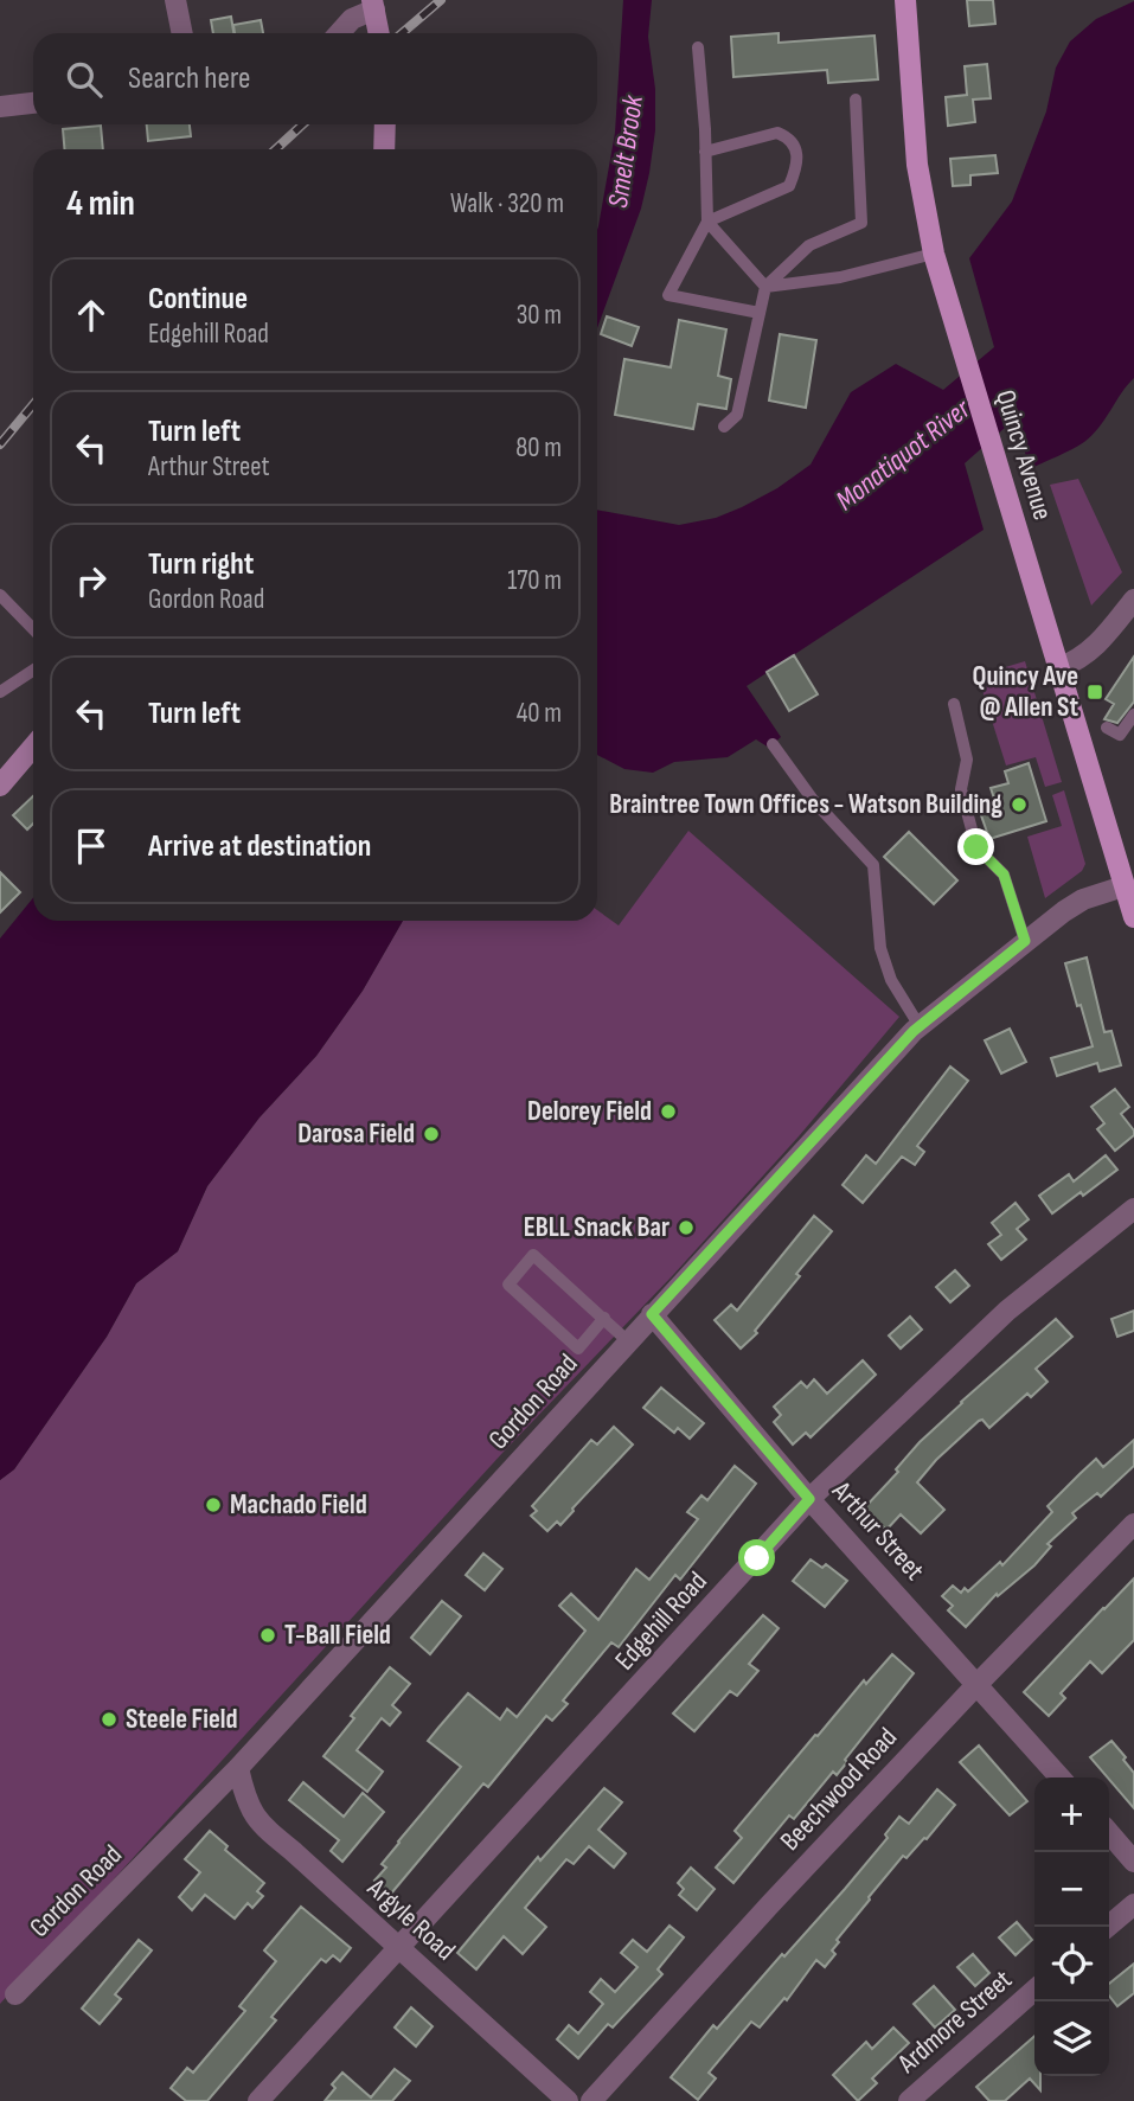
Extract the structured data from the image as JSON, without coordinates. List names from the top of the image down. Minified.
{"streets":{"main road":["Quincy Avenue"],"street":["Gordon Road","Arthur Street","Edgehill Road","Beechwood Road","Argyle Road","Ardmore Street"]},"crossings":[["Quincy Avenue","Gordon Road"],["Gordon Road","Arthur Street"],["Gordon Road","Argyle Road"],["Arthur Street","Edgehill Road"],["Arthur Street","Beechwood Road"],["Edgehill Road","Argyle Road"]],"water":["Smelt Brook","Monatiquot River"],"places":{"transit":["Quincy Ave @ Allen St"],"other":["Braintree Town Offices - Watson Building","Delorey Field","Darosa Field","EBLL Snack Bar","Machado Field","T-Ball Field","Steele Field"]},"page":{"search":"Search here","heading":["4 min","Walk · 320 m"],"list":[["Continue","Edgehill Road","30 m"],["Turn left","Arthur Street","80 m"],["Turn right","Gordon Road","170 m"],["Turn left","40 m"],"Arrive at destination"],"map_buttons":["+","−"]}}
